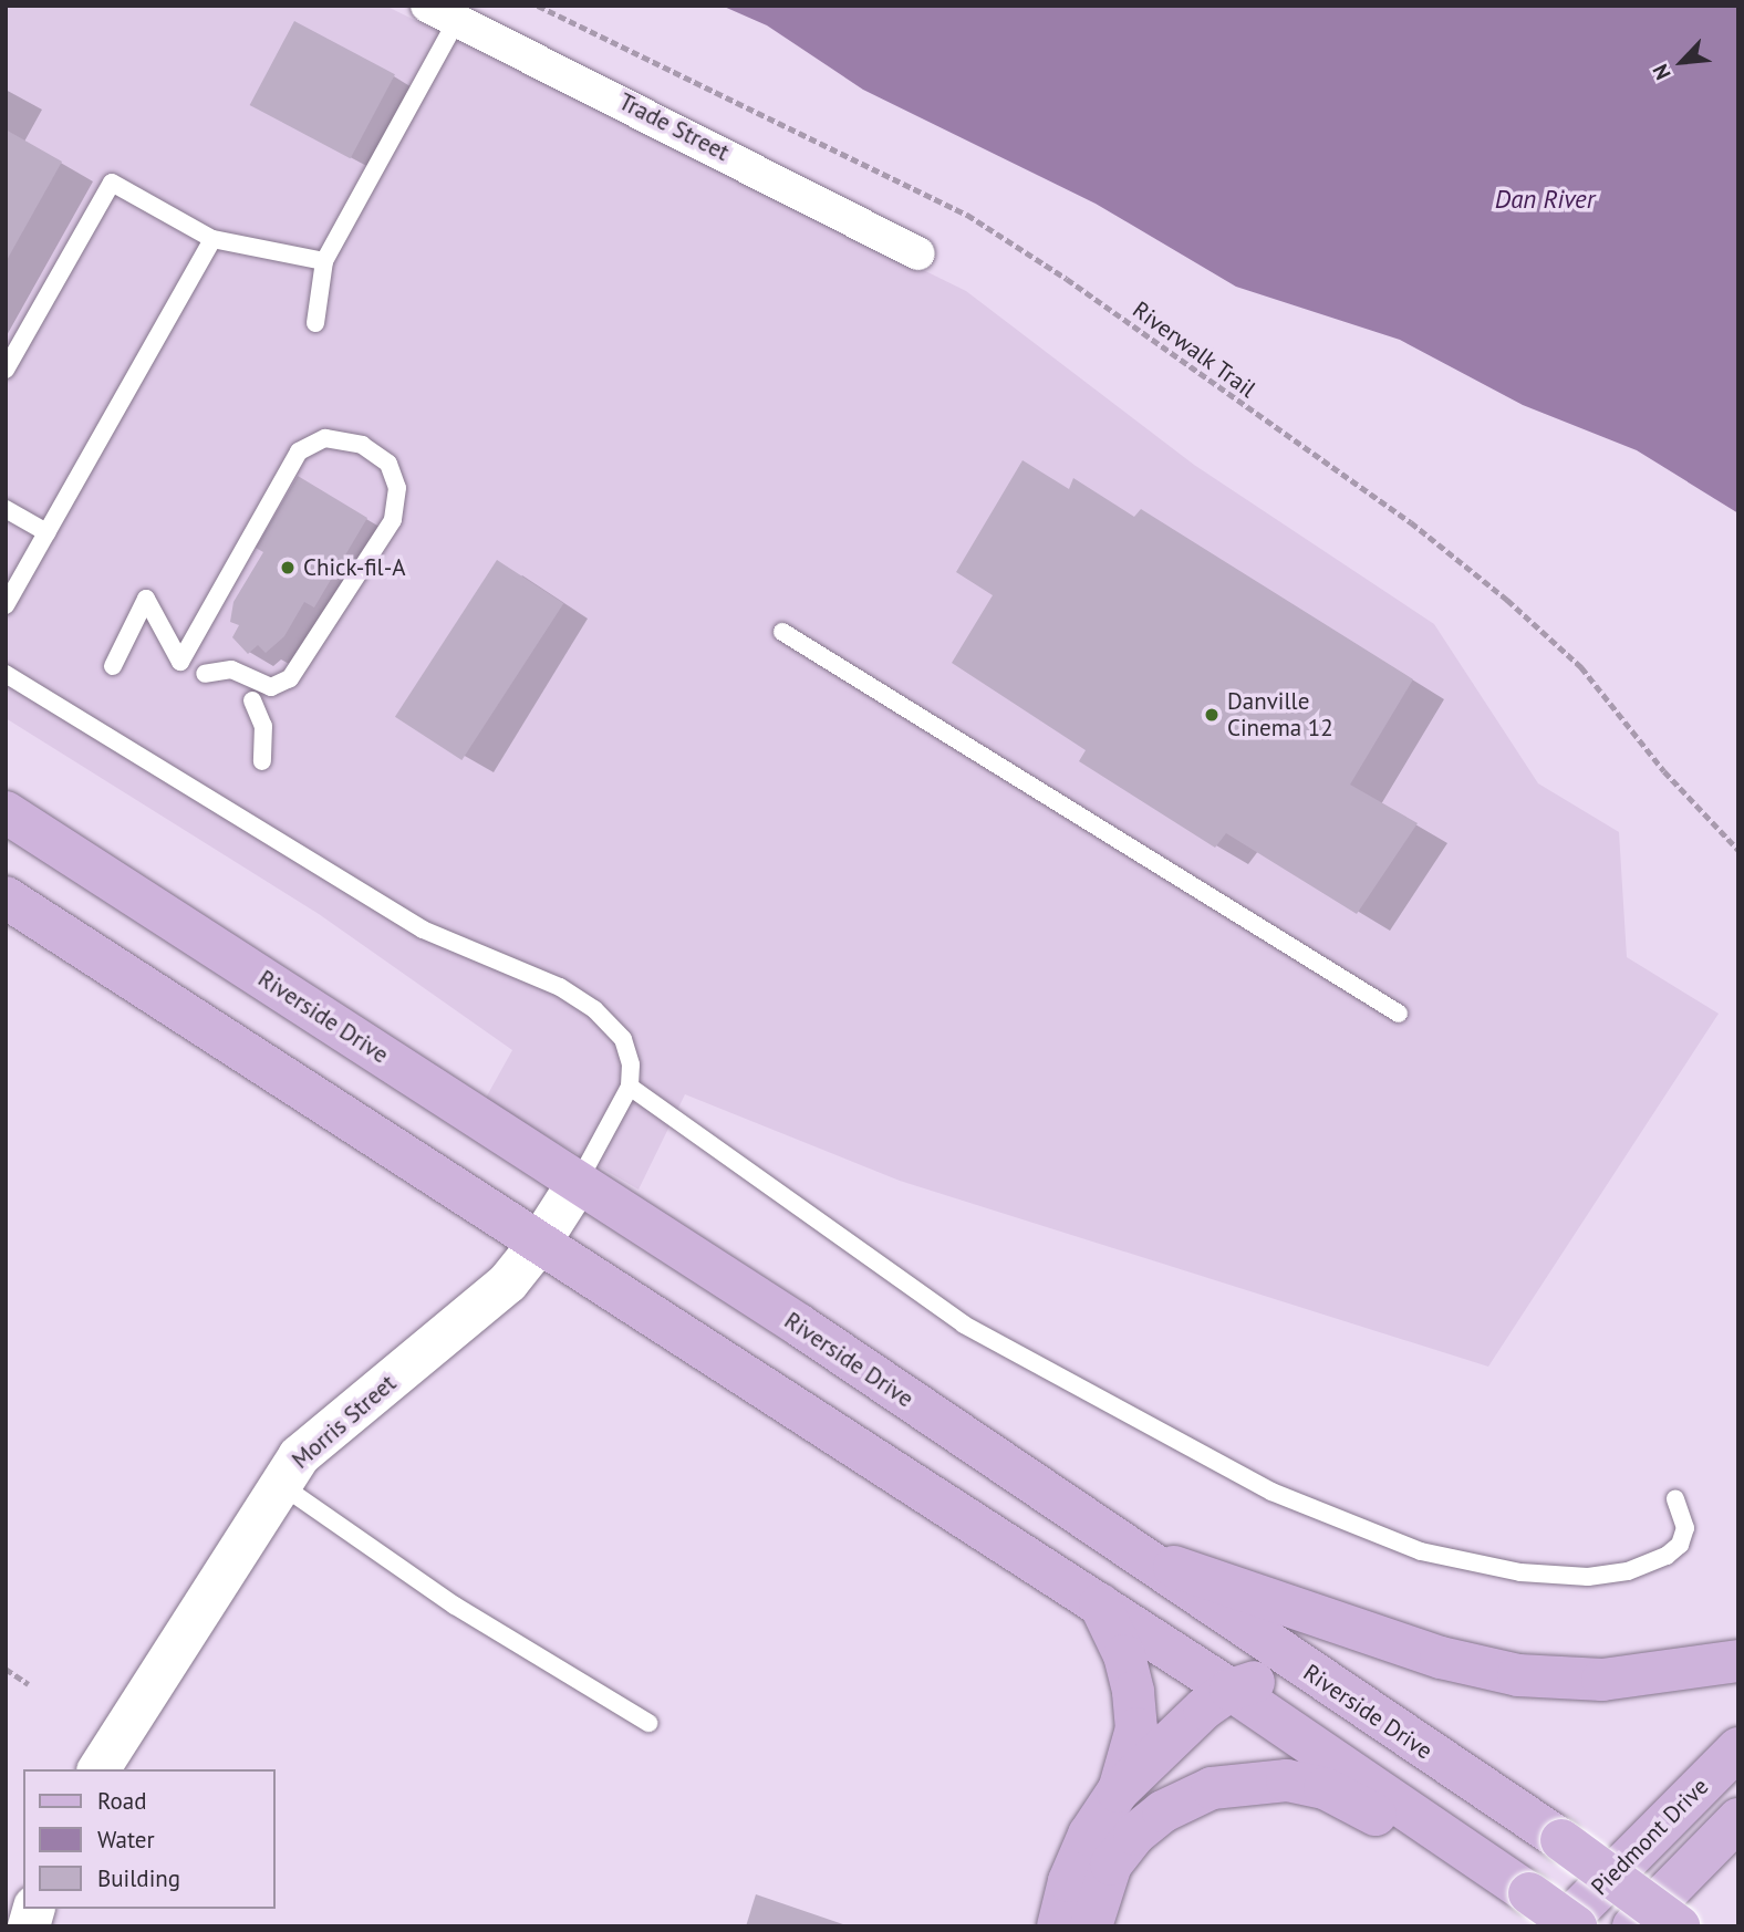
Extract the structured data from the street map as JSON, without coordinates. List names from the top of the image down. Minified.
{"streets":{"main road":["Riverside Drive","Piedmont Drive"],"street":["Trade Street","Morris Street"],"path":["Riverwalk Trail"]},"crossings":[["Riverside Drive","Morris Street"]],"water":["Dan River"],"places":["Chick-fil-A","Danville Cinema 12"],"legend":["Road","Water","Building"],"north":"bottom left"}
